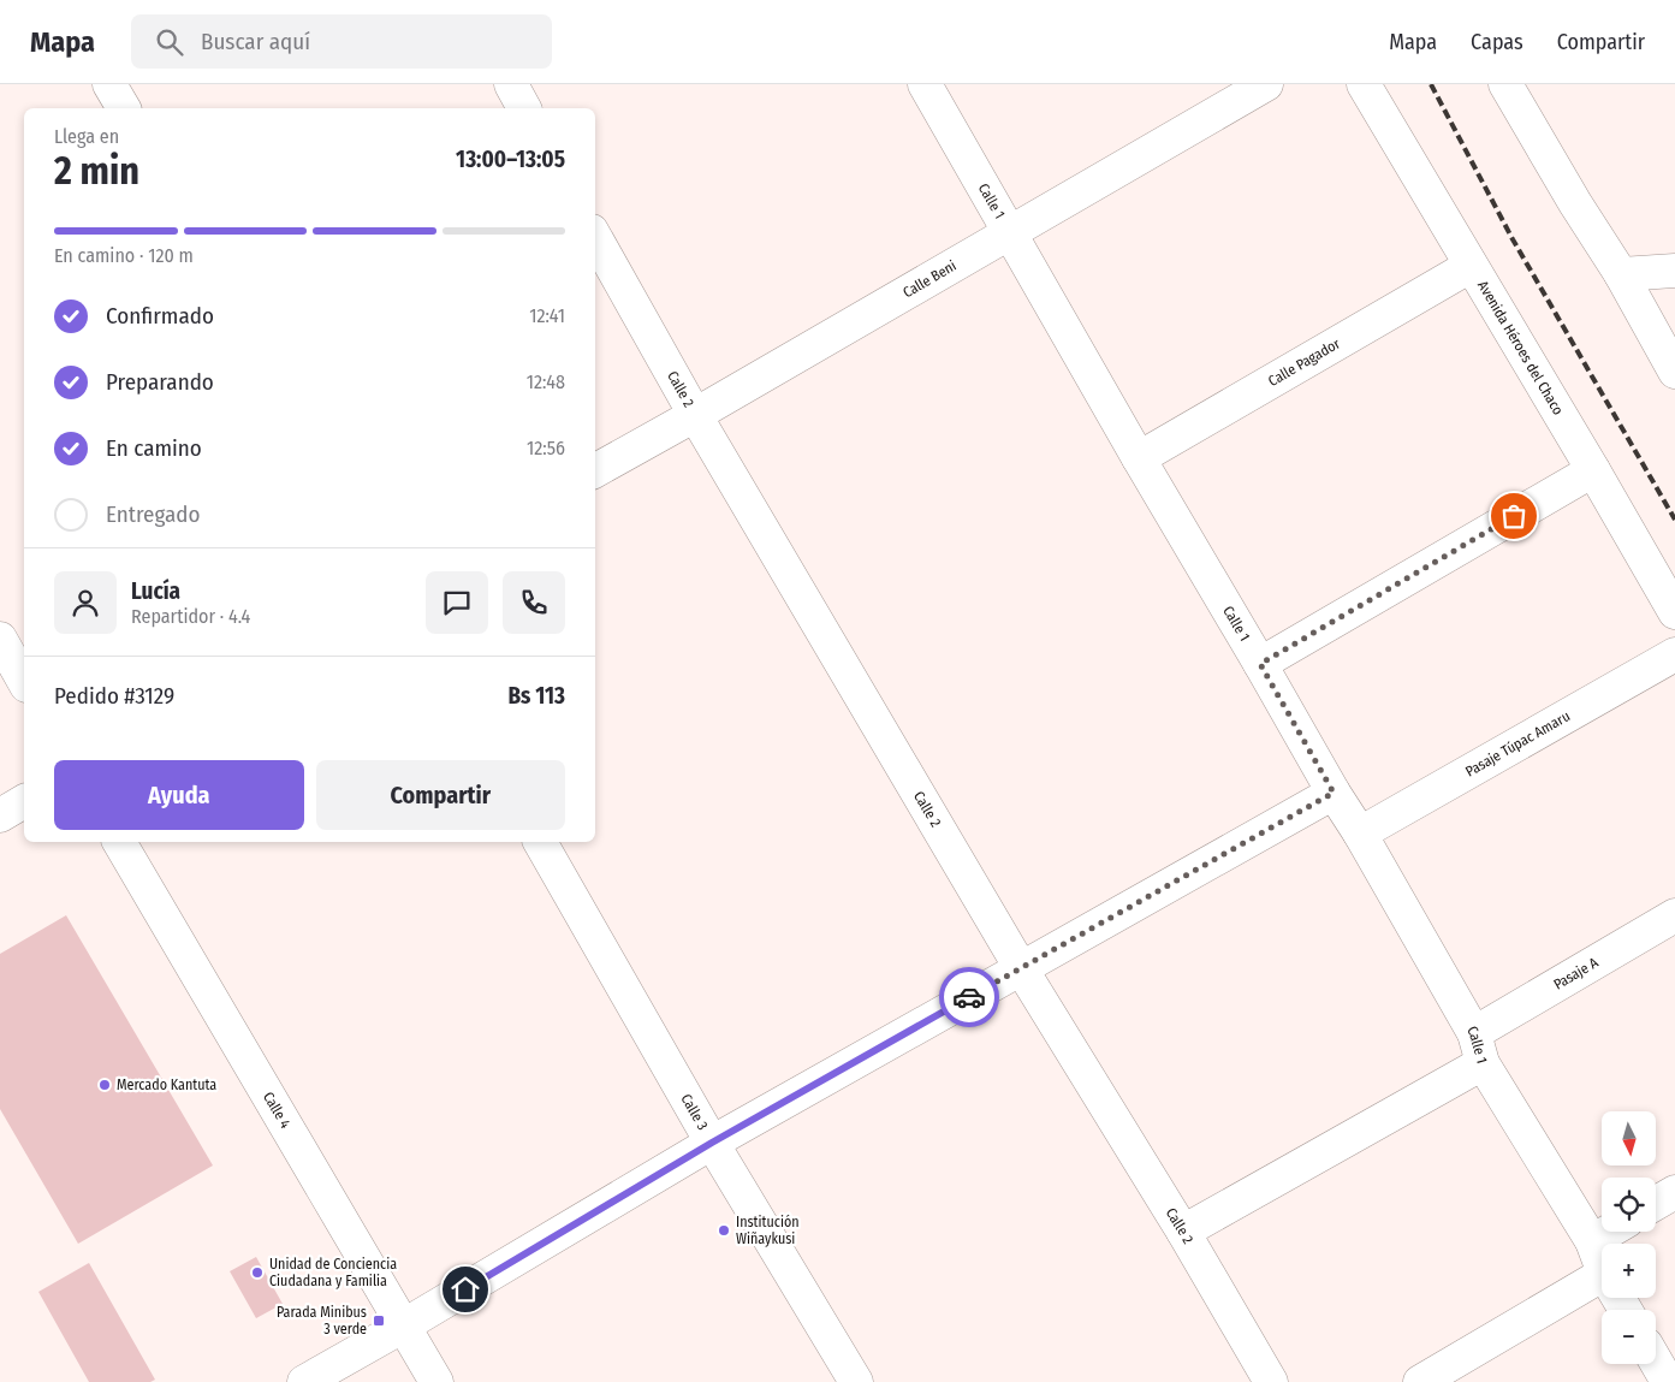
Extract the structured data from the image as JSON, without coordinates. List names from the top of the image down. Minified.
{"streets":{"street":["Calle 1","Calle Beni","Avenida Héroes del Chaco","Calle Pagador","Calle 2","Pasaje Túpac Amaru","Pasaje A","Calle 4","Calle 3"]},"crossings":[["Calle 1","Calle Beni"],["Calle 1","Calle Pagador"],["Calle 1","Pasaje Túpac Amaru"],["Calle 1","Pasaje A"],["Calle Beni","Calle 2"],["Avenida Héroes del Chaco","Calle Pagador"],["Calle 2","Pasaje A"]],"places":{"other":["Mercado Kantuta","Institución Wiñaykusi","Unidad de Conciencia Ciudadana y Familia"],"transit":["Parada Minibus 3 verde"]},"north":"bottom","page":{"header":"Mapa","search":"Buscar aquí","nav":["Mapa","Capas","Compartir"],"heading":["2 min","Llega en","13:00–13:05"],"panel":["Lucía","Repartidor · 4.4","Pedido #3129","Bs 113"],"bar":"En camino · 120 m","list":[["Confirmado","12:41"],["Preparando","12:48"],["En camino","12:56"],"Entregado"],"buttons":["Ayuda","Compartir"],"map_buttons":["+","−"]}}
